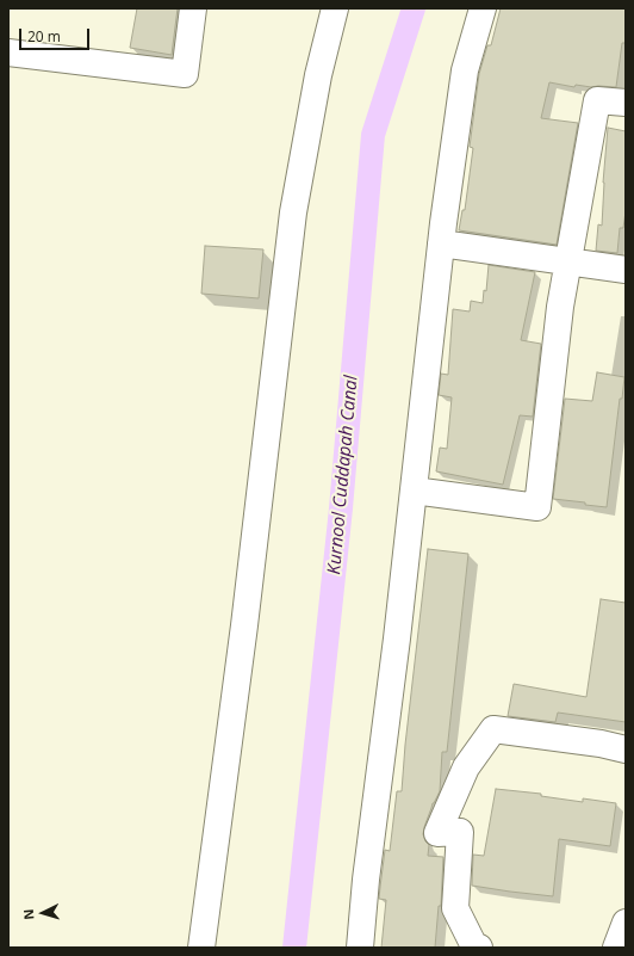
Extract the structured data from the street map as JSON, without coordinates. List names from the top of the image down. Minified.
{"water":["Kurnool Cuddapah Canal"],"scale_bar":"20 m","north":"left"}
